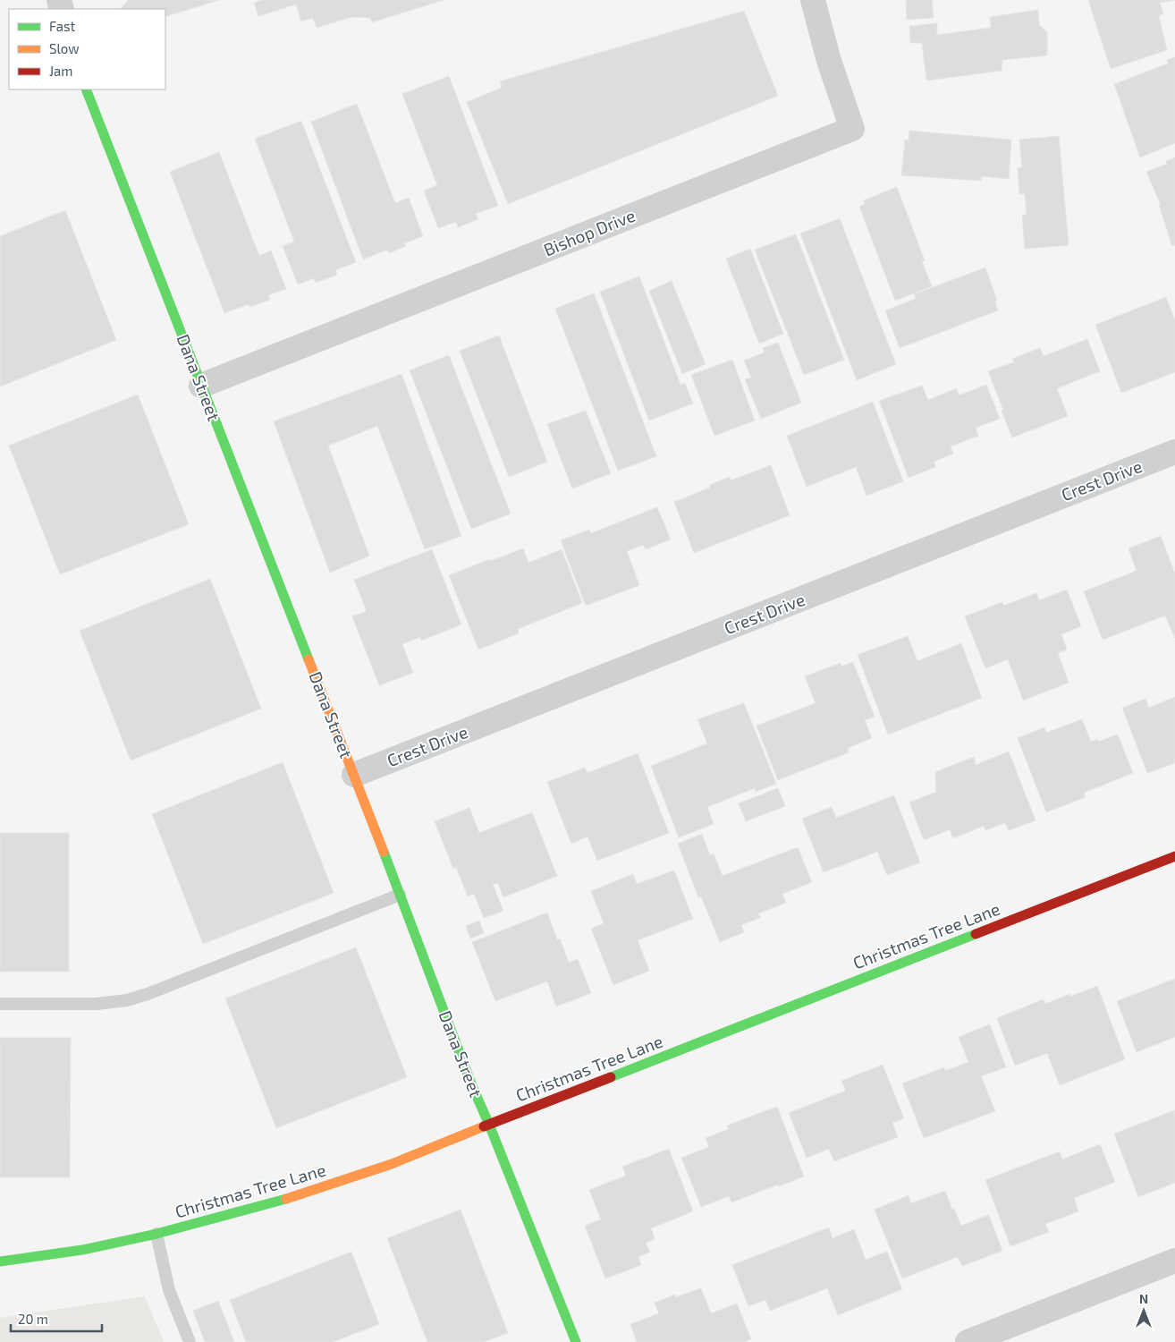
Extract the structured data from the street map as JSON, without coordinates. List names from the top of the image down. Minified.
{"streets":{"street":["Bishop Drive","Dana Street","Crest Drive","Christmas Tree Lane"]},"crossings":[["Bishop Drive","Dana Street"],["Dana Street","Crest Drive"],["Dana Street","Christmas Tree Lane"]],"legend":["Fast","Slow","Jam"],"scale_bar":"20 m","north":"top"}
